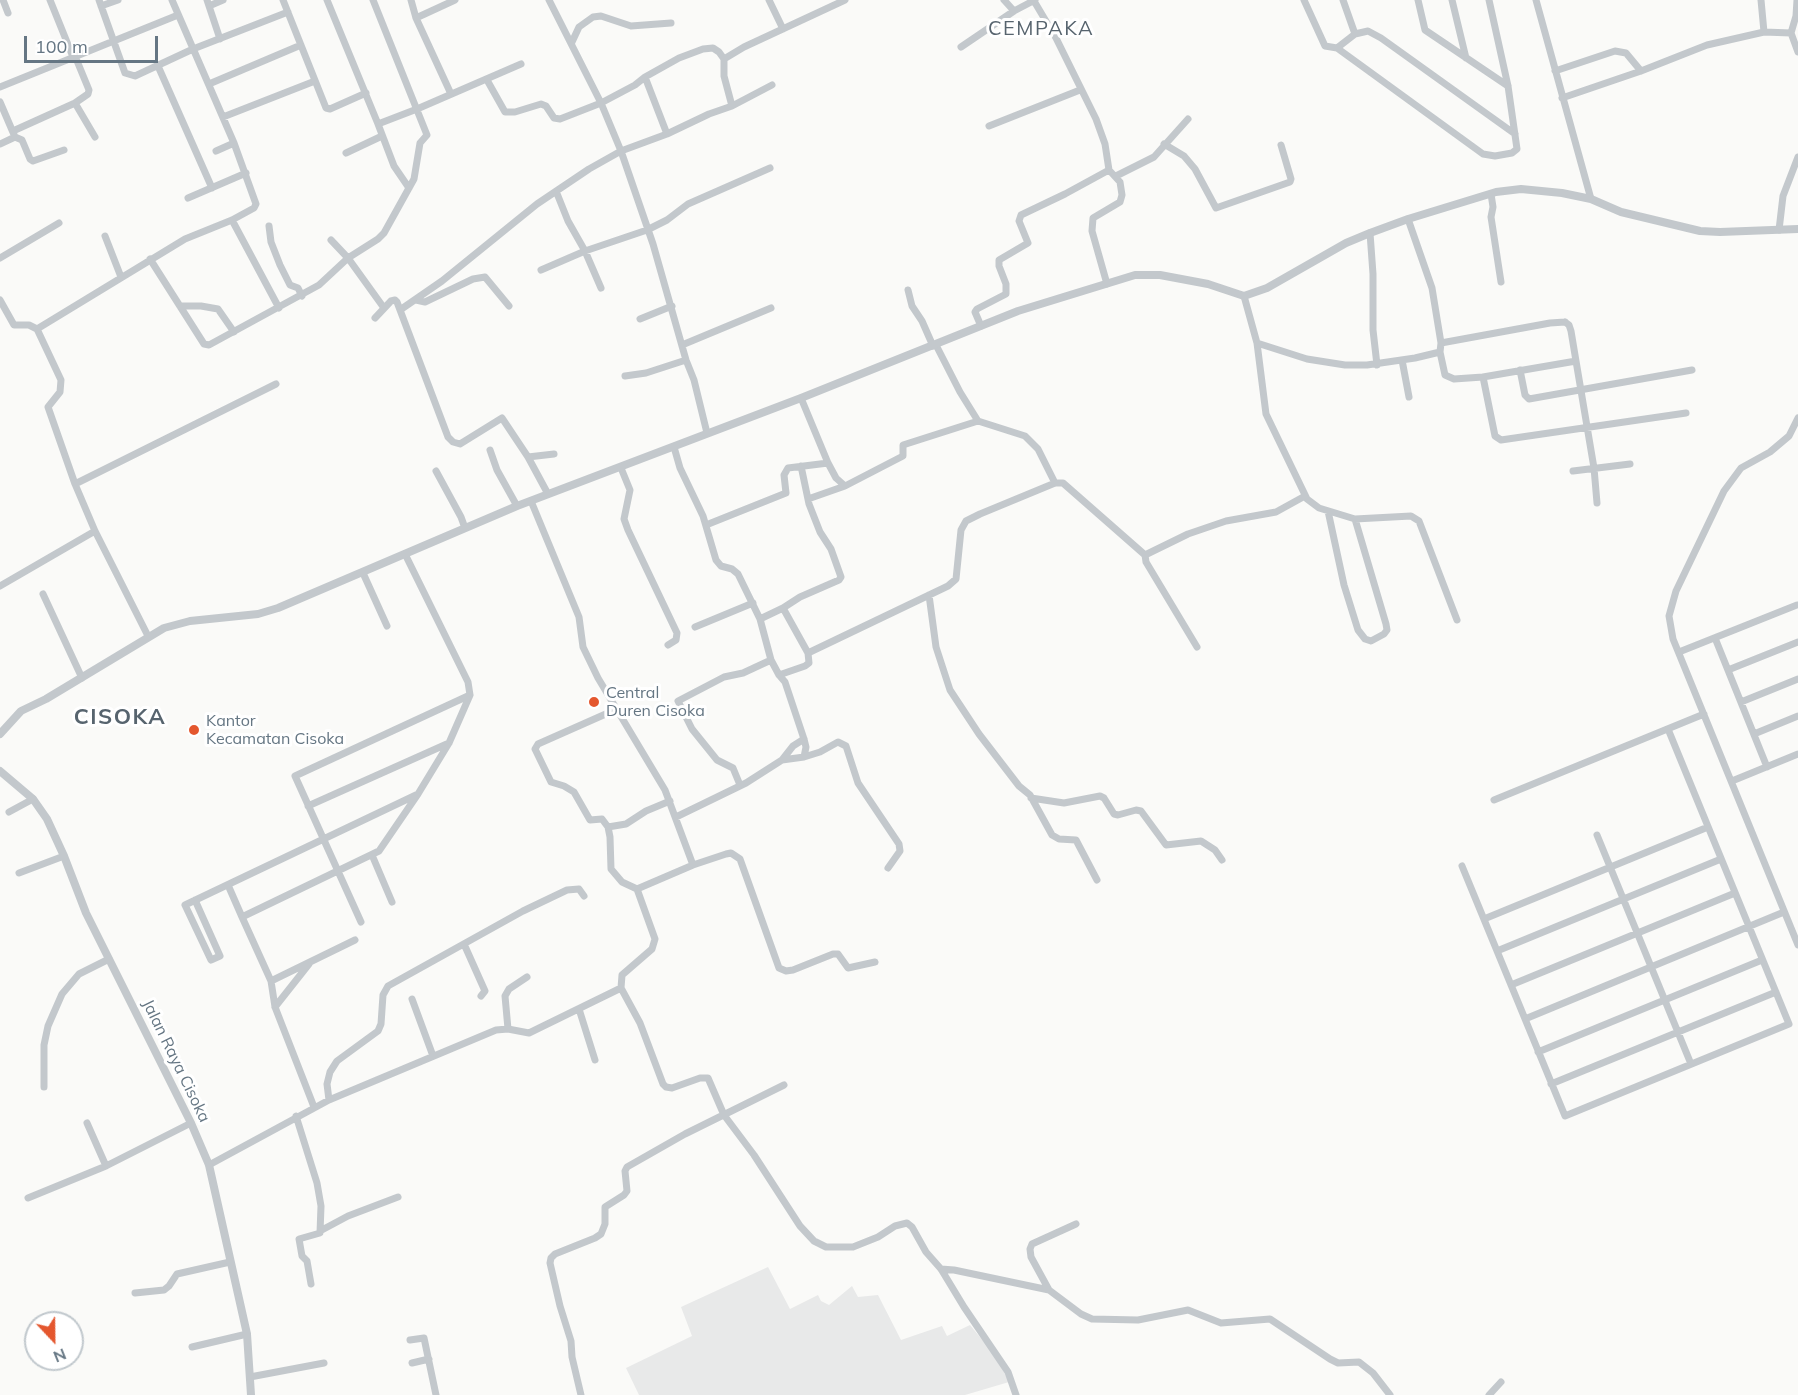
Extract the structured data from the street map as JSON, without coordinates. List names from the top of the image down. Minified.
{"streets":{"street":["Jalan Raya Cisoka"]},"districts":["CEMPAKA","CISOKA"],"places":["Central Duren Cisoka","Kantor Kecamatan Cisoka"],"scale_bar":"100 m","north":"bottom"}
